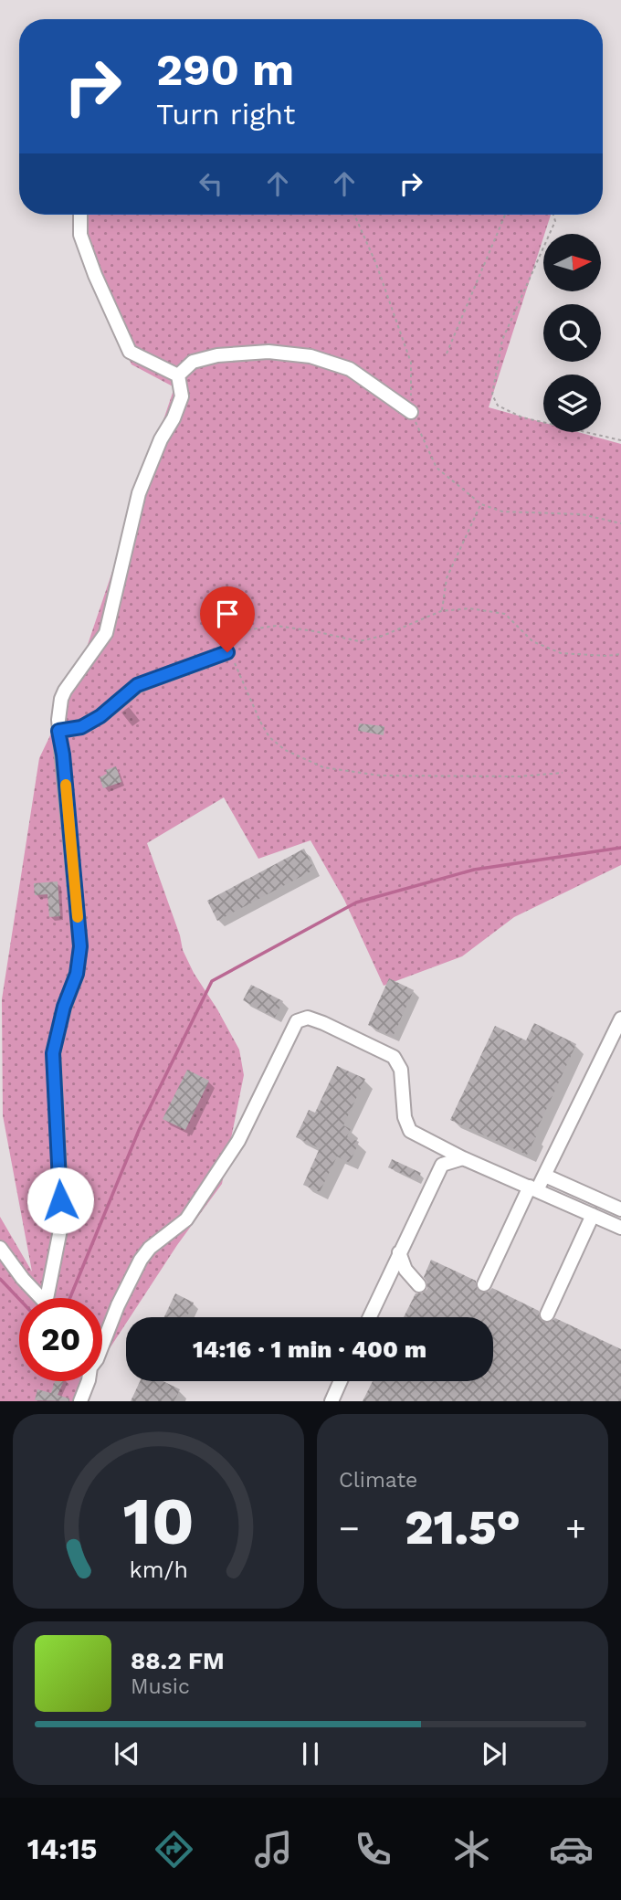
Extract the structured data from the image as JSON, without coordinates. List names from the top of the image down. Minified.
{"north":"right","page":{"turn":["290 m","Turn right"],"limit":"20","trip":"14:16 · 1 min · 400 m","tile":"Climate","heat":["−","21.5°","+"],"song":["88.2 FM","Music"],"tabs":"14:15","gauge":["10","km/h"]}}
